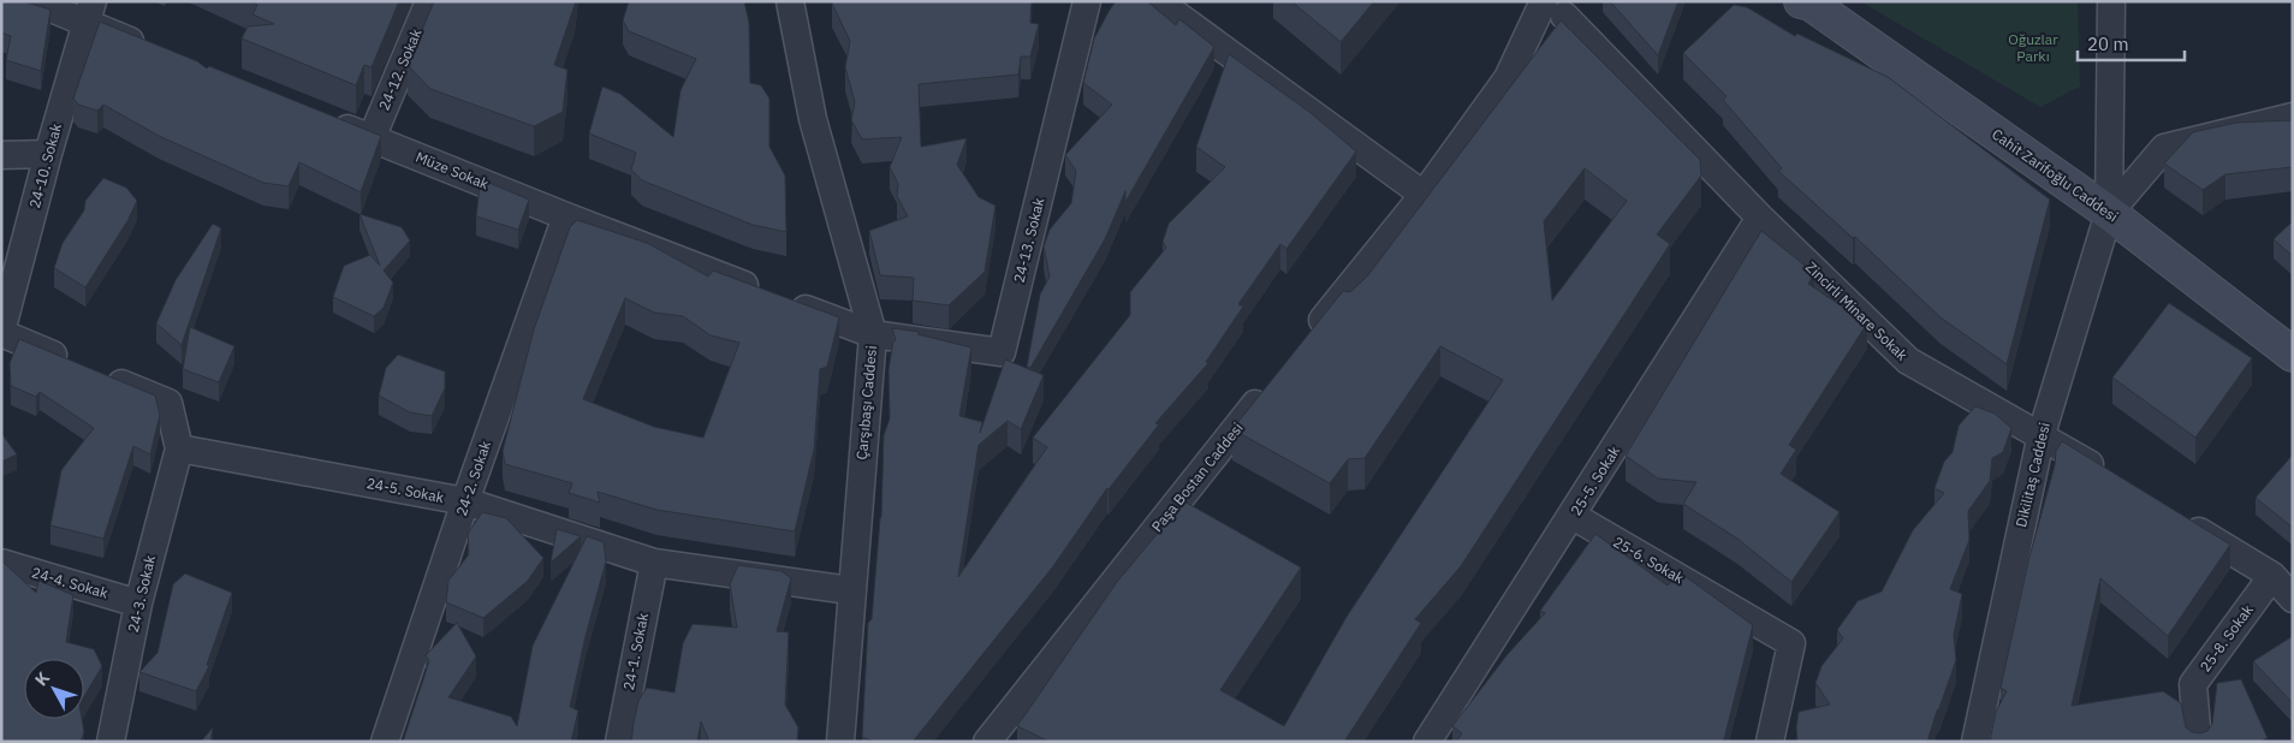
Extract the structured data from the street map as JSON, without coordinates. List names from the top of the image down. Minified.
{"streets":{"main road":["Cahit Zarifoğlu Caddesi"],"street":["24-12. Sokak","24-10. Sokak","Müze Sokak","24-13. Sokak","Zincirli Minare Sokak","Çarşıbaşı Caddesi","Dikilitaş Caddesi","Paşa Bostan Caddesi","24-2. Sokak","25-5. Sokak","24-5. Sokak","25-6. Sokak","24-4. Sokak","24-3. Sokak","25-8. Sokak","24-1. Sokak"]},"crossings":[["24-12. Sokak","Müze Sokak"],["Müze Sokak","24-13. Sokak"],["Müze Sokak","Çarşıbaşı Caddesi"],["Müze Sokak","24-2. Sokak"],["Cahit Zarifoğlu Caddesi","Dikilitaş Caddesi"],["24-13. Sokak","Çarşıbaşı Caddesi"],["Zincirli Minare Sokak","Dikilitaş Caddesi"],["Zincirli Minare Sokak","25-5. Sokak"],["Çarşıbaşı Caddesi","24-5. Sokak"],["24-2. Sokak","24-5. Sokak"],["25-5. Sokak","25-6. Sokak"],["24-5. Sokak","24-3. Sokak"],["24-5. Sokak","24-1. Sokak"],["24-4. Sokak","24-3. Sokak"]],"parks":["Oğuzlar Parkı"],"scale_bar":"20 m","north":"top left"}
